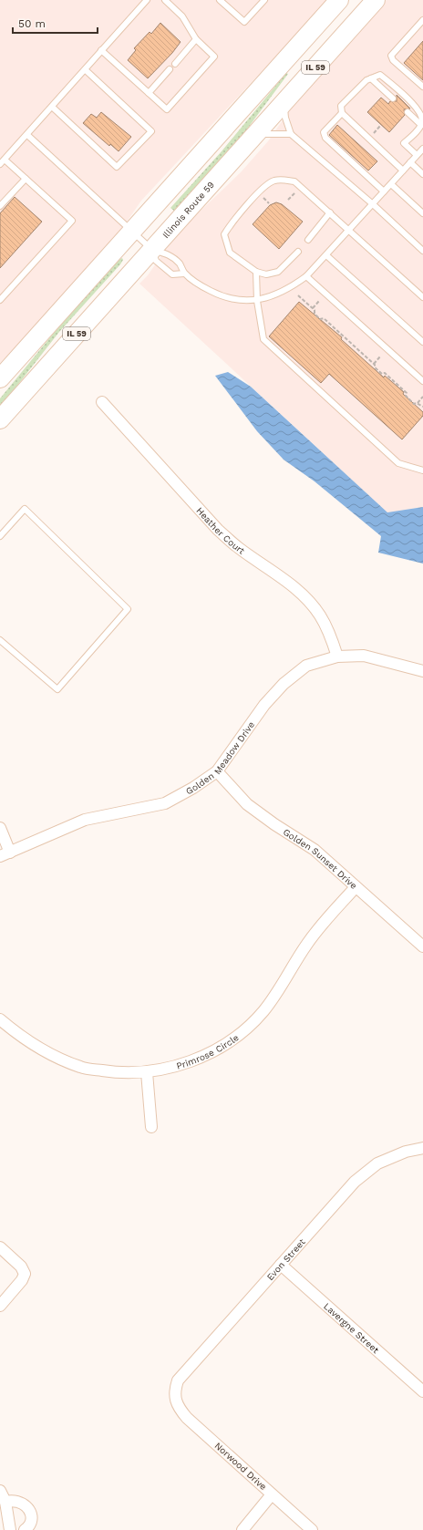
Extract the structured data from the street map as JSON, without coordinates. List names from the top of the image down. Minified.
{"streets":{"main road":["IL 59","Illinois Route 59"],"street":["Heather Court","Golden Meadow Drive","Golden Sunset Drive","Primrose Circle","Evon Street","Lavergne Street","Norwood Drive"]},"crossings":[["Heather Court","Golden Meadow Drive"],["Golden Meadow Drive","Golden Sunset Drive"],["Golden Sunset Drive","Primrose Circle"],["Evon Street","Lavergne Street"],["Evon Street","Norwood Drive"]],"scale_bar":"50 m"}
